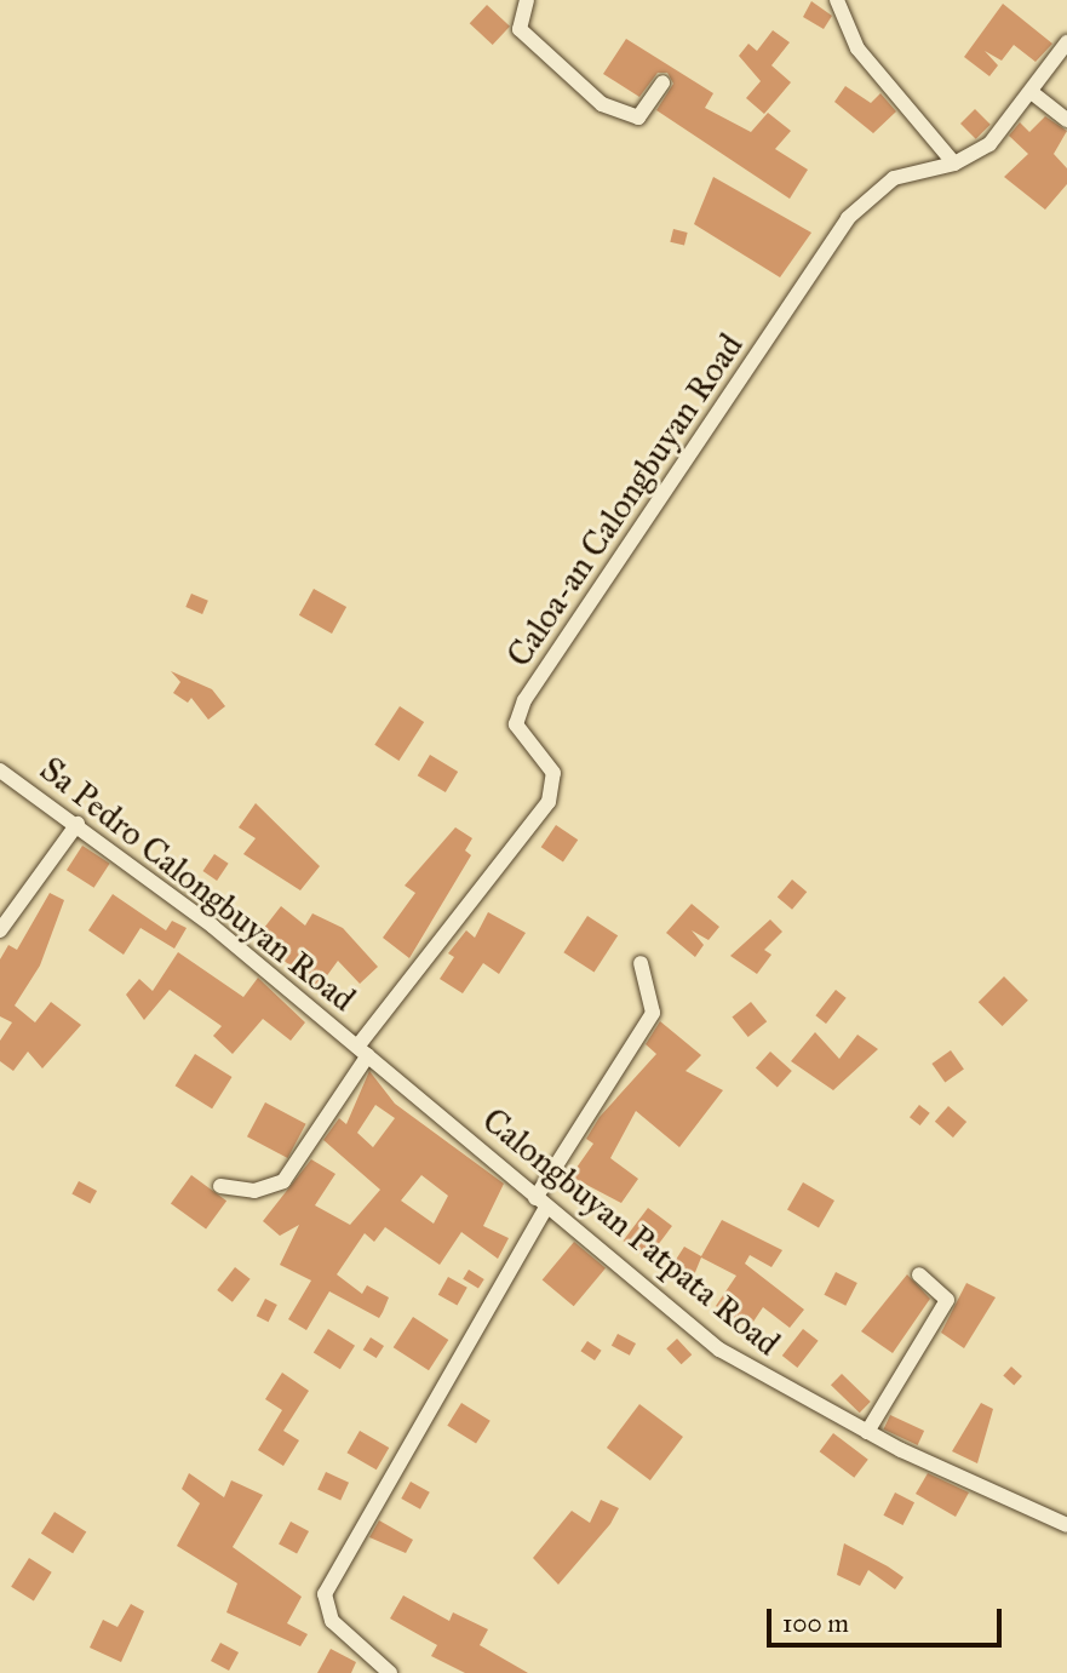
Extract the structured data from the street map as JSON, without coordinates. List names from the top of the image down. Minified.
{"streets":{"street":["Caloa-an Calongbuyan Road","Sa Pedro Calongbuyan Road","Calongbuyan Patpata Road"]},"crossings":[["Caloa-an Calongbuyan Road","Sa Pedro Calongbuyan Road"],["Caloa-an Calongbuyan Road","Calongbuyan Patpata Road"],["Sa Pedro Calongbuyan Road","Calongbuyan Patpata Road"]],"scale_bar":"100 m"}
